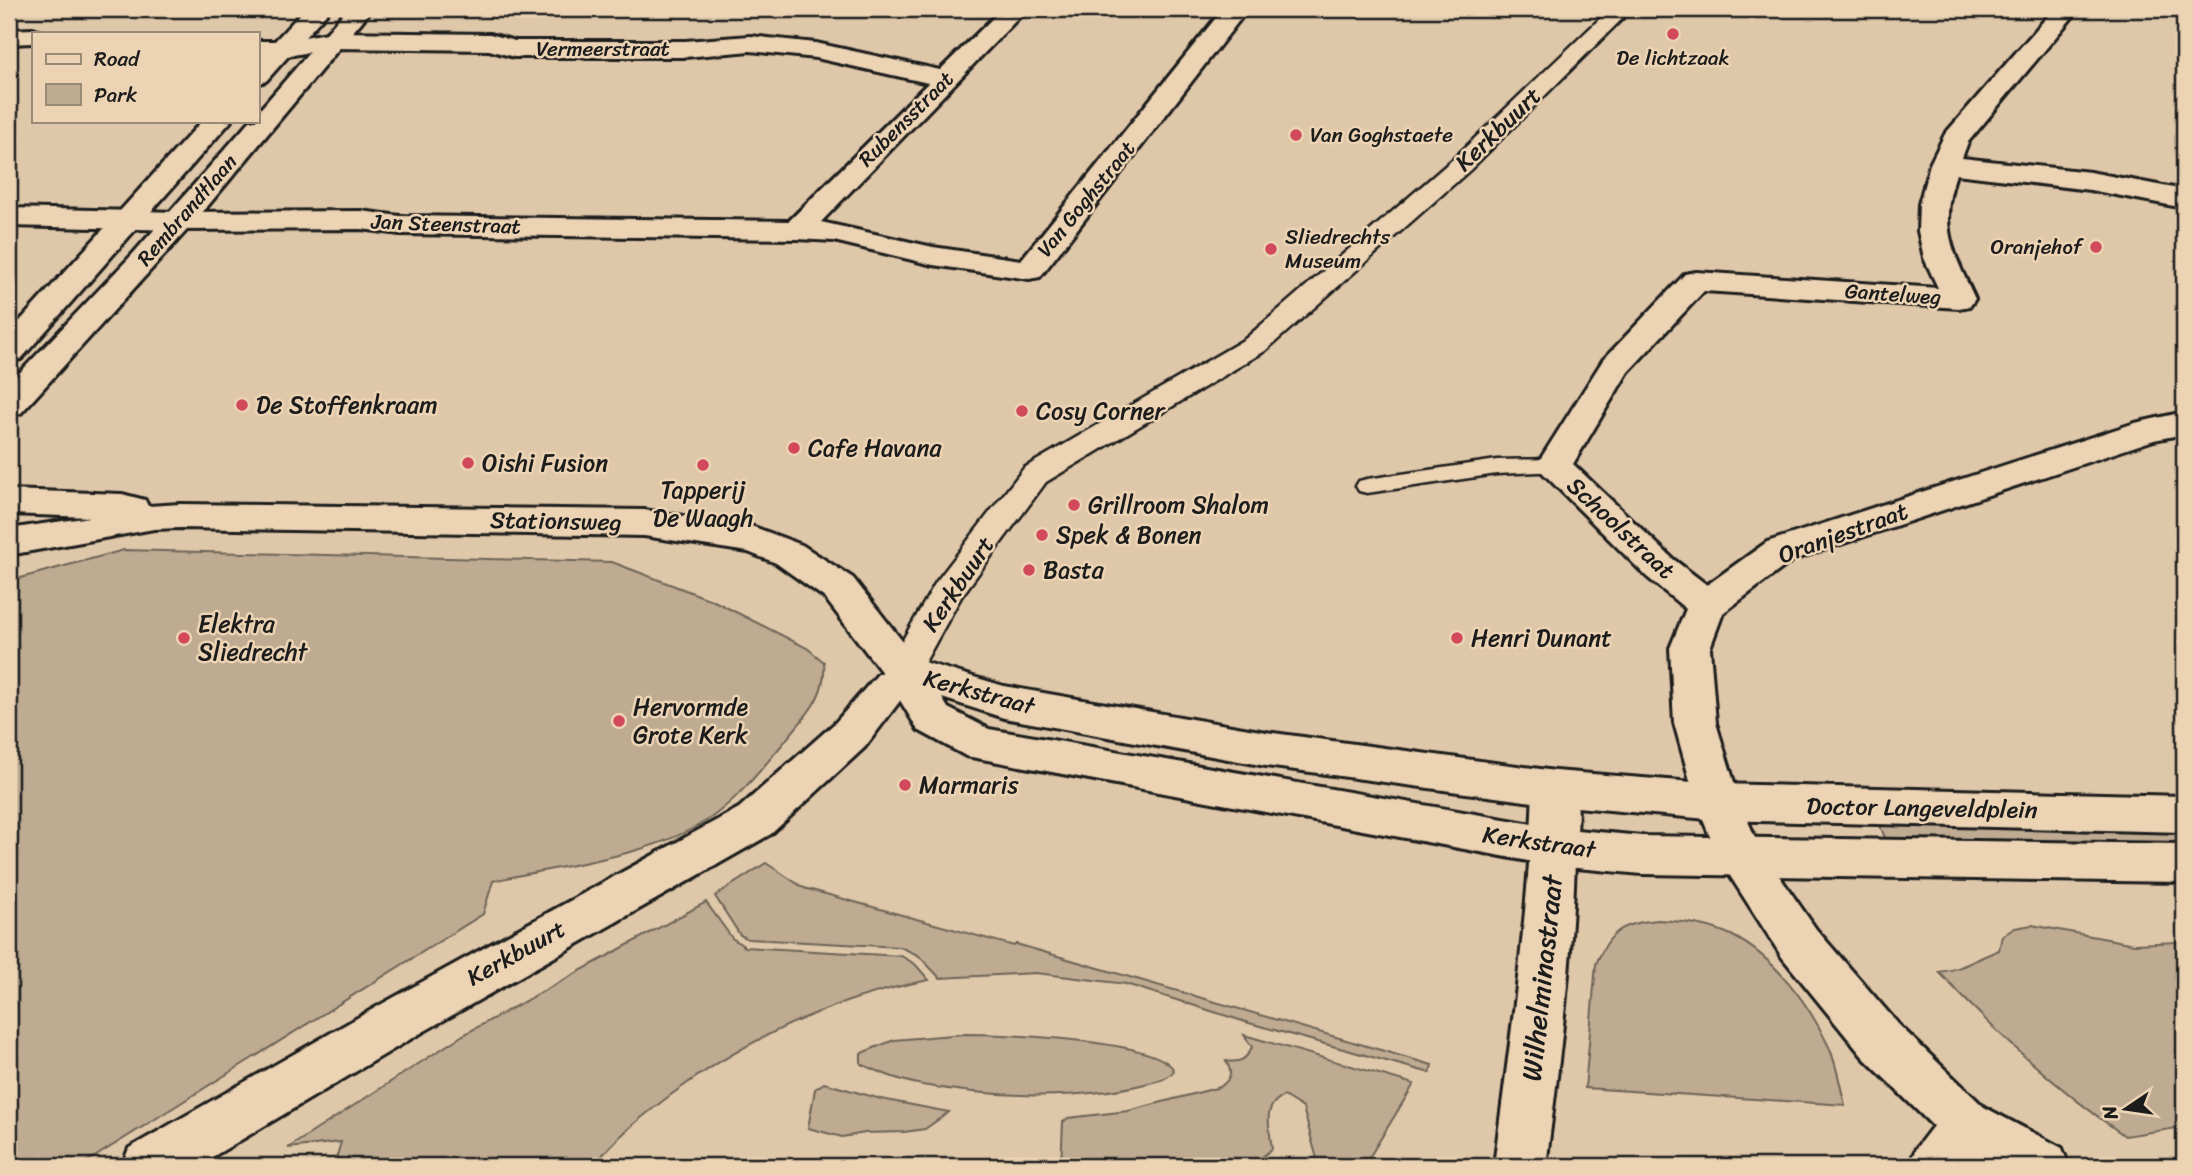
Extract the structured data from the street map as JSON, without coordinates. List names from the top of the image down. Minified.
{"streets":{"street":["Vermeerstraat","Rubensstraat","Kerkbuurt","Van Goghstraat","Rembrandtlaan","Jan Steenstraat","Gantelweg","Stationsweg","Schoolstraat","Oranjestraat","Kerkstraat","Doctor Langeveldplein","Wilhelminastraat"]},"crossings":[["Vermeerstraat","Rubensstraat"],["Vermeerstraat","Rembrandtlaan"],["Rubensstraat","Jan Steenstraat"],["Kerkbuurt","Stationsweg"],["Kerkbuurt","Kerkstraat"],["Van Goghstraat","Jan Steenstraat"],["Rembrandtlaan","Jan Steenstraat"],["Gantelweg","Schoolstraat"],["Stationsweg","Kerkstraat"],["Schoolstraat","Oranjestraat"],["Kerkstraat","Doctor Langeveldplein"],["Kerkstraat","Wilhelminastraat"]],"places":["De lichtzaak","Van Goghstaete","Oranjehof","Sliedrechts Museum","De Stoffenkraam","Cosy Corner","Cafe Havana","Oishi Fusion","Tapperij De Waagh","Grillroom Shalom","Spek & Bonen","Basta","Elektra Sliedrecht","Henri Dunant","Hervormde Grote Kerk","Marmaris"],"legend":["Road","Park"],"north":"left"}
